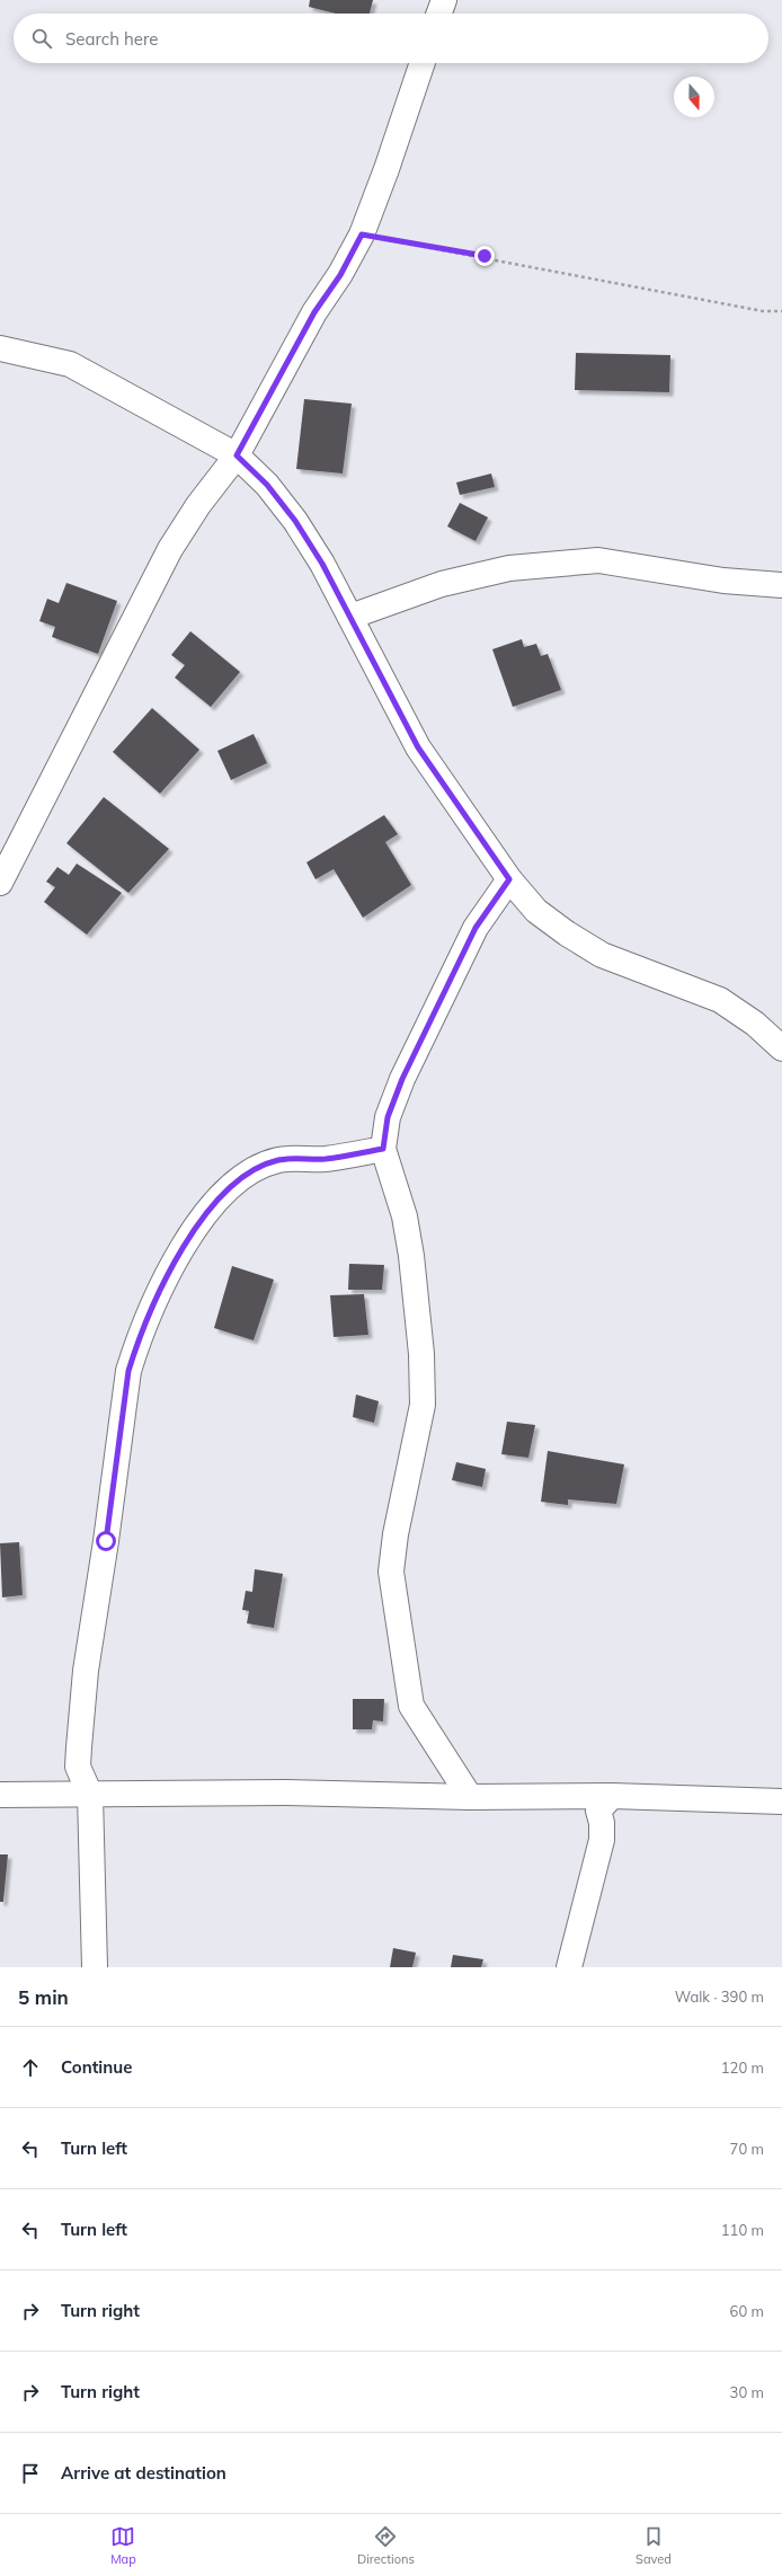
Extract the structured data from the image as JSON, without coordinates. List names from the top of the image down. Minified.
{"north":"bottom","page":{"search":"Search here","heading":["5 min","Walk · 390 m"],"list":[["Continue","120 m"],["Turn left","70 m"],["Turn left","110 m"],["Turn right","60 m"],["Turn right","30 m"],"Arrive at destination"],"nav":["Map","Directions","Saved"]}}
